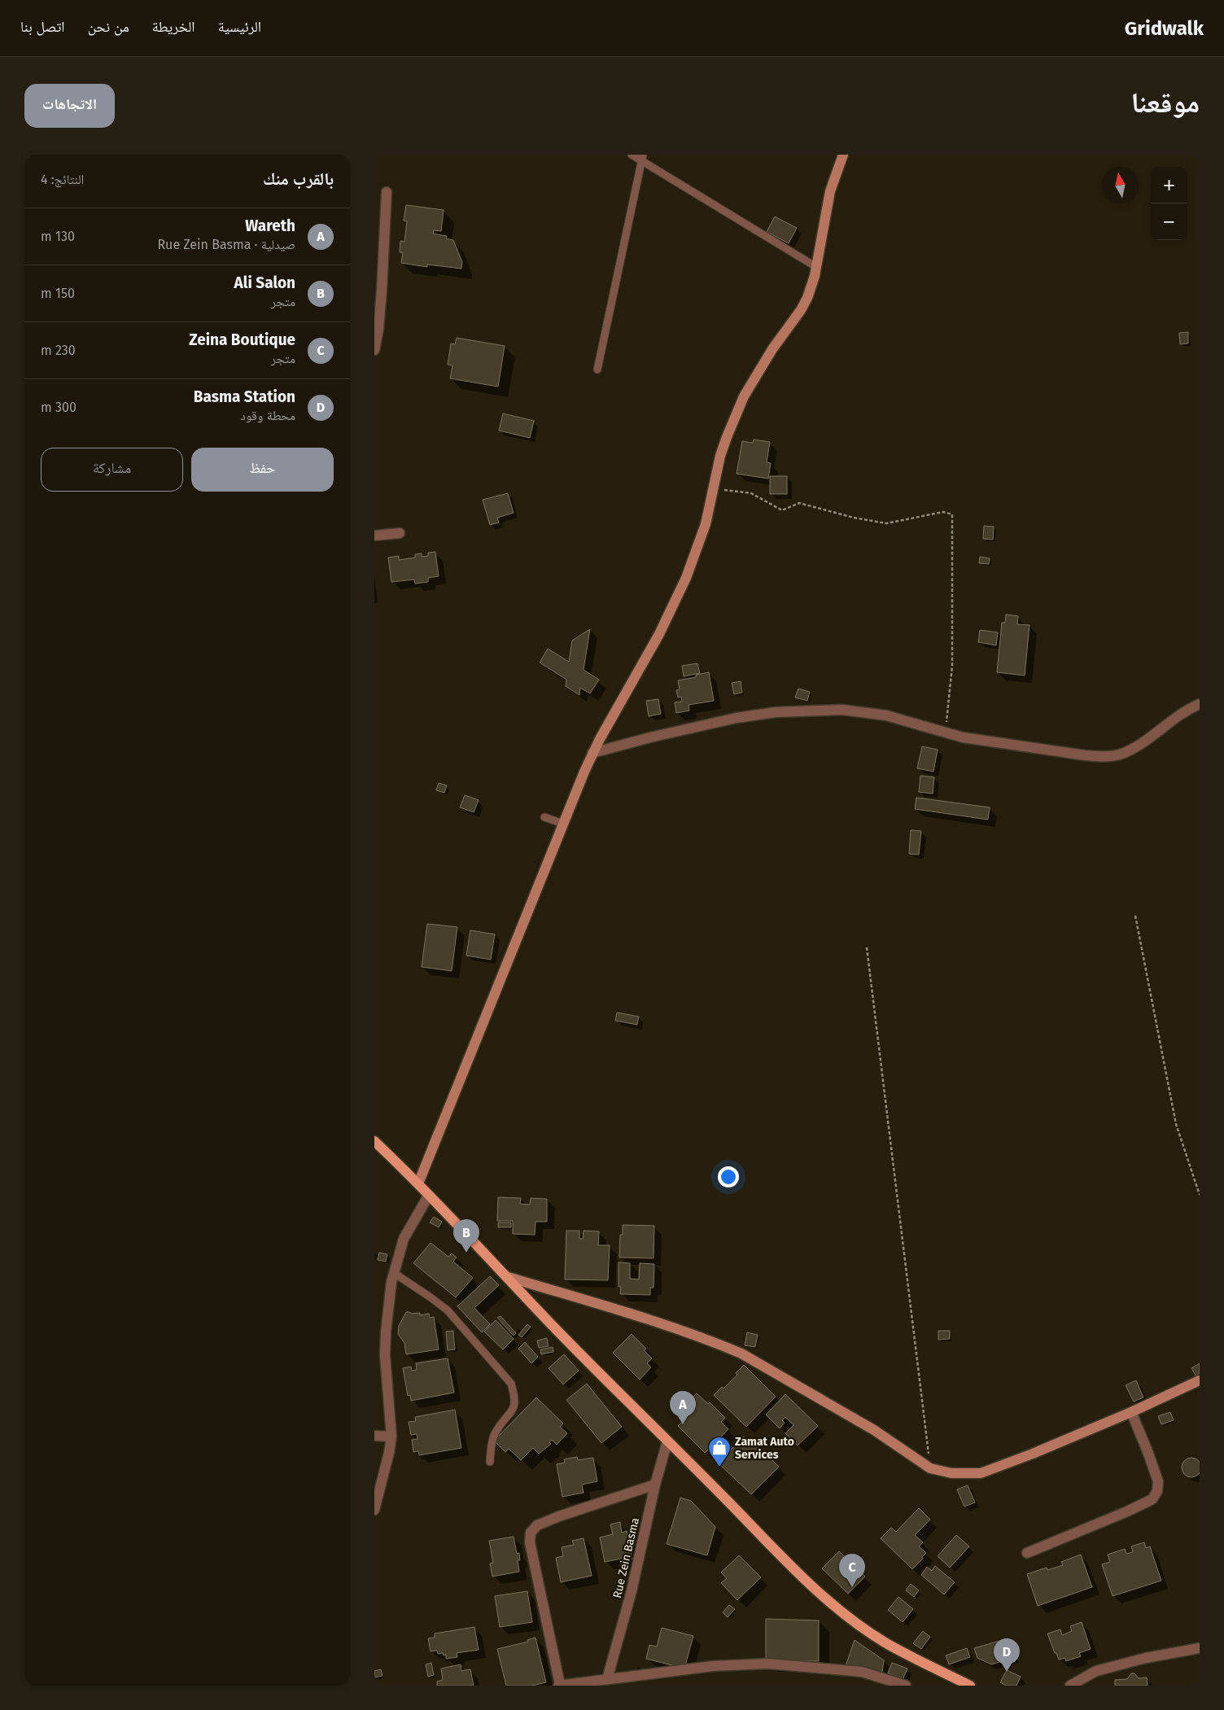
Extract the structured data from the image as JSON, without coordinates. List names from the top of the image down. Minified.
{"streets":{"street":["Rue Zein Basma"]},"places":{"shop":["Zamat Auto Services"]},"north":"top","page":{"header":"Gridwalk","nav":["الرئيسية","الخريطة","من نحن","اتصل بنا"],"title":"موقعنا","buttons":["الاتجاهات",["حفظ","مشاركة"]],"heading":["بالقرب منك","النتائج: 4"],"map_buttons":["+","−"],"list":[{"mark":"A","name":"Wareth","note":"صيدلية · Rue Zein Basma","value":"130 m"},{"mark":"B","name":"Ali Salon","note":"متجر","value":"150 m"},{"mark":"C","name":"Zeina Boutique","note":"متجر","value":"230 m"},{"mark":"D","name":"Basma Station","note":"محطة وقود","value":"300 m"}],"pins":["B","A","C","D"]}}
